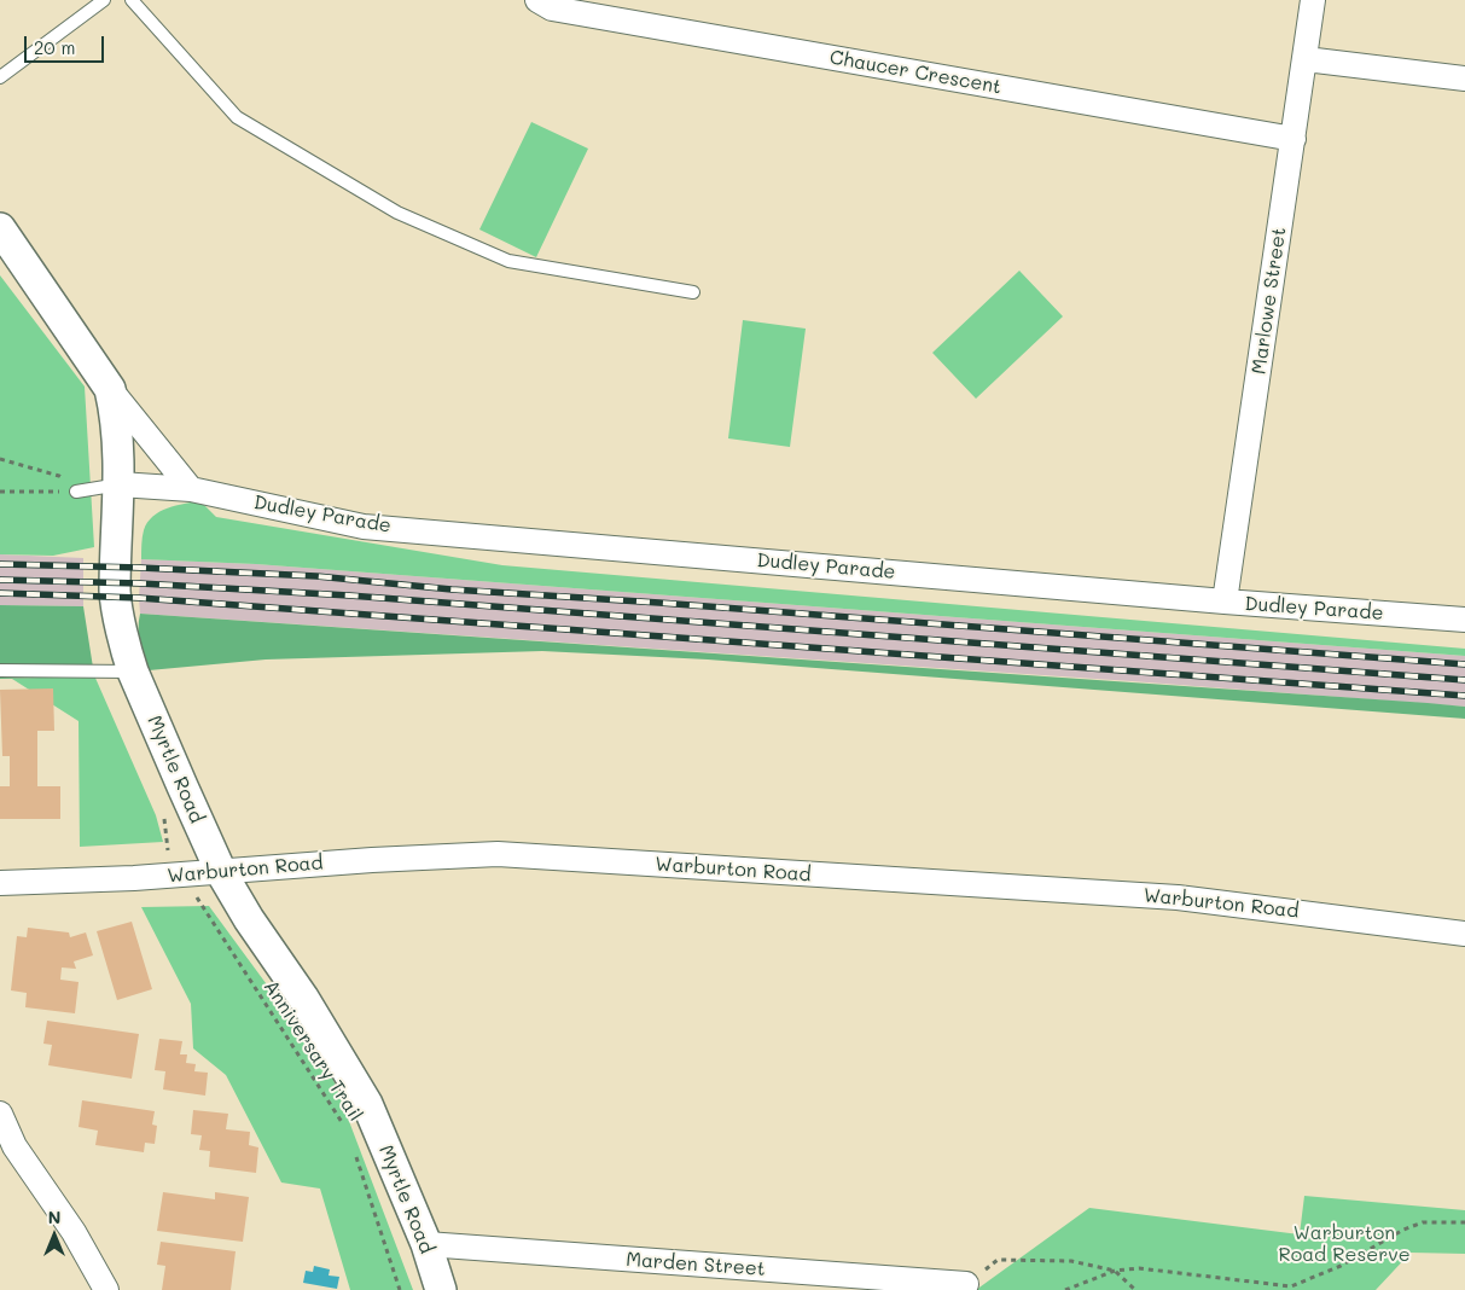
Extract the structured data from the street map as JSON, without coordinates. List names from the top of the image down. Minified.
{"streets":{"street":["Chaucer Crescent","Marlowe Street","Dudley Parade","Myrtle Road","Warburton Road","Marden Street"],"path":["Anniversary Trail"]},"crossings":[["Chaucer Crescent","Marlowe Street"],["Marlowe Street","Dudley Parade"],["Dudley Parade","Myrtle Road"],["Myrtle Road","Warburton Road"],["Myrtle Road","Marden Street"],["Warburton Road","Anniversary Trail"]],"parks":["Warburton Road Reserve"],"scale_bar":"20 m","north":"top"}
